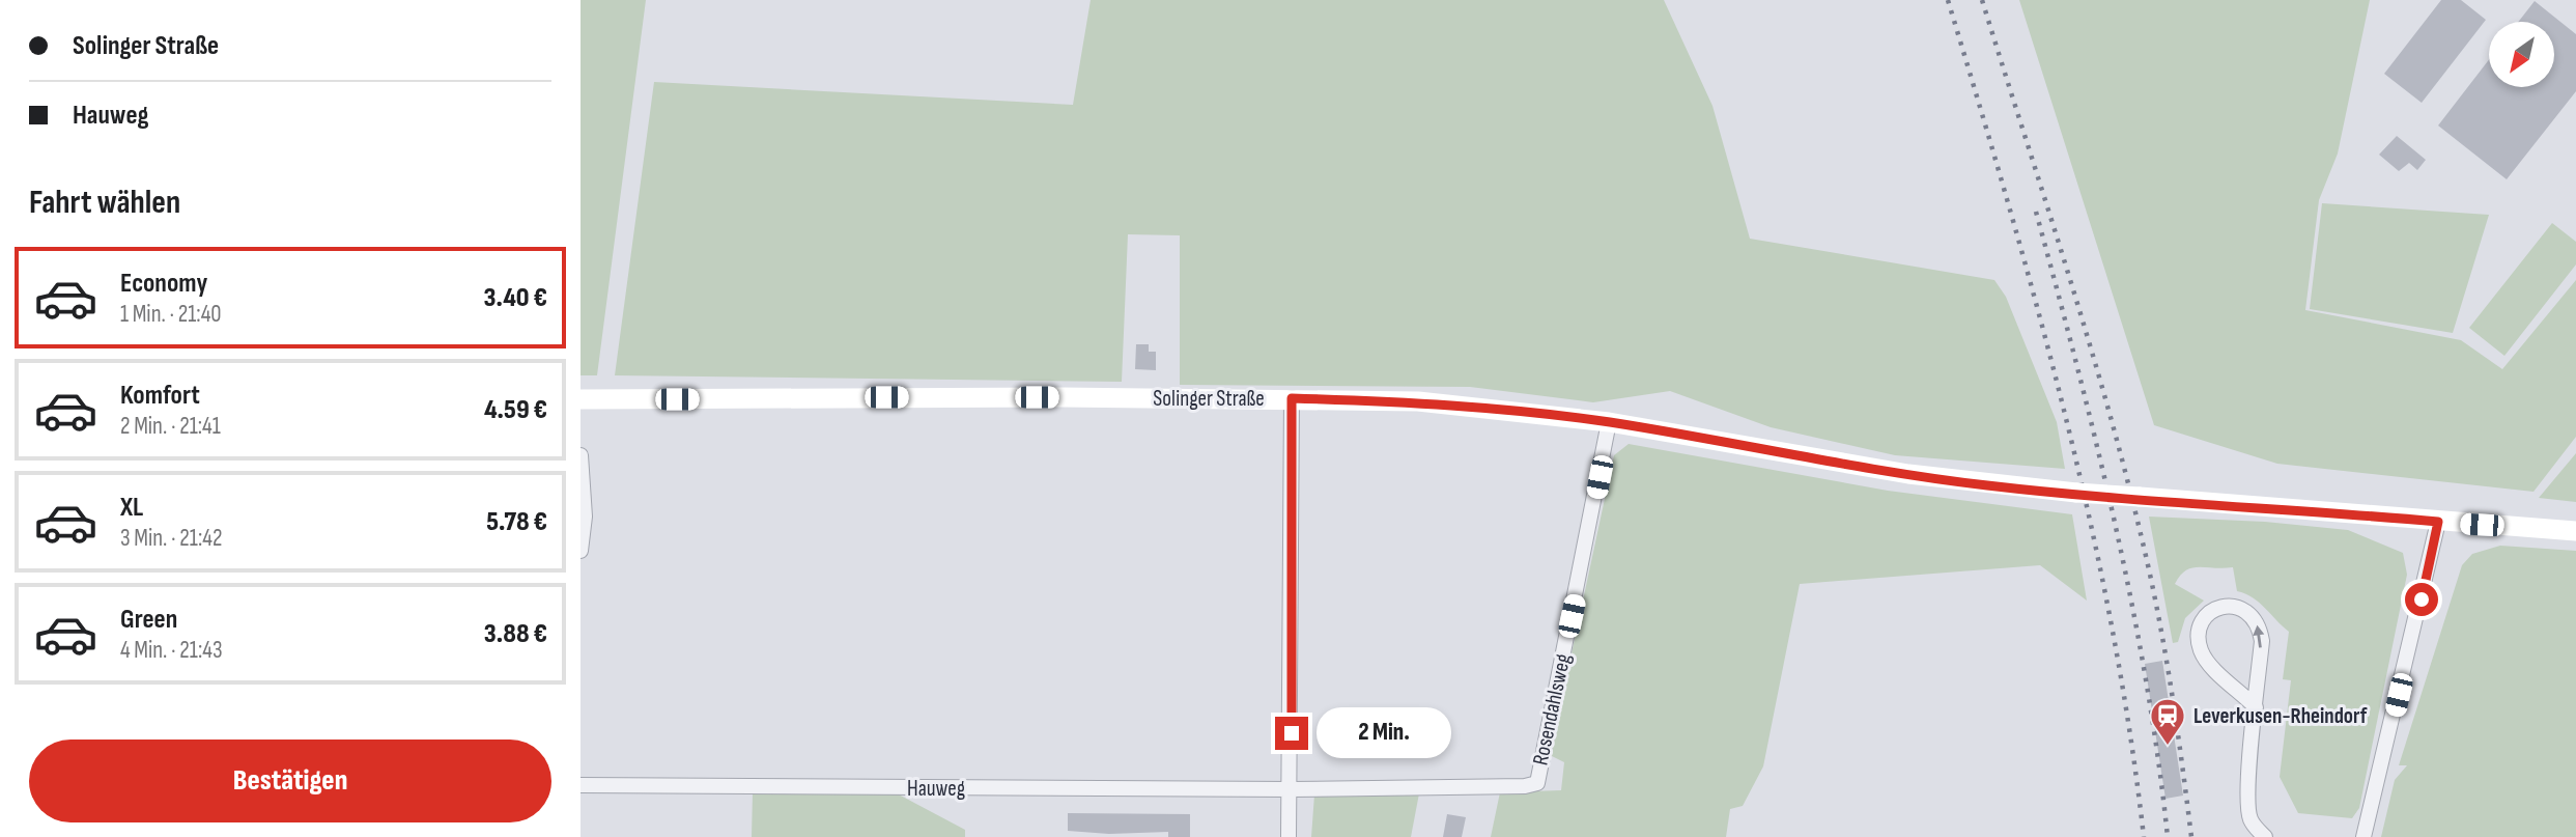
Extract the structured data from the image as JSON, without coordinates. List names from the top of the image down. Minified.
{"streets":{"main road":["Solinger Straße"],"street":["Rosendahlsweg","Hauweg"]},"crossings":[["Solinger Straße","Rosendahlsweg"],["Rosendahlsweg","Hauweg"]],"places":{"station":["Leverkusen-Rheindorf"]},"north":"bottom left","page":{"banner":["Solinger Straße","Hauweg"],"heading":"Fahrt wählen","list":[{"name":"Economy","note":"1 Min. · 21:40","value":"3.40 €"},{"name":"Komfort","note":"2 Min. · 21:41","value":"4.59 €"},{"name":"XL","note":"3 Min. · 21:42","value":"5.78 €"},{"name":"Green","note":"4 Min. · 21:43","value":"3.88 €"}],"bubble":"2 Min.","buttons":"Bestätigen"}}
